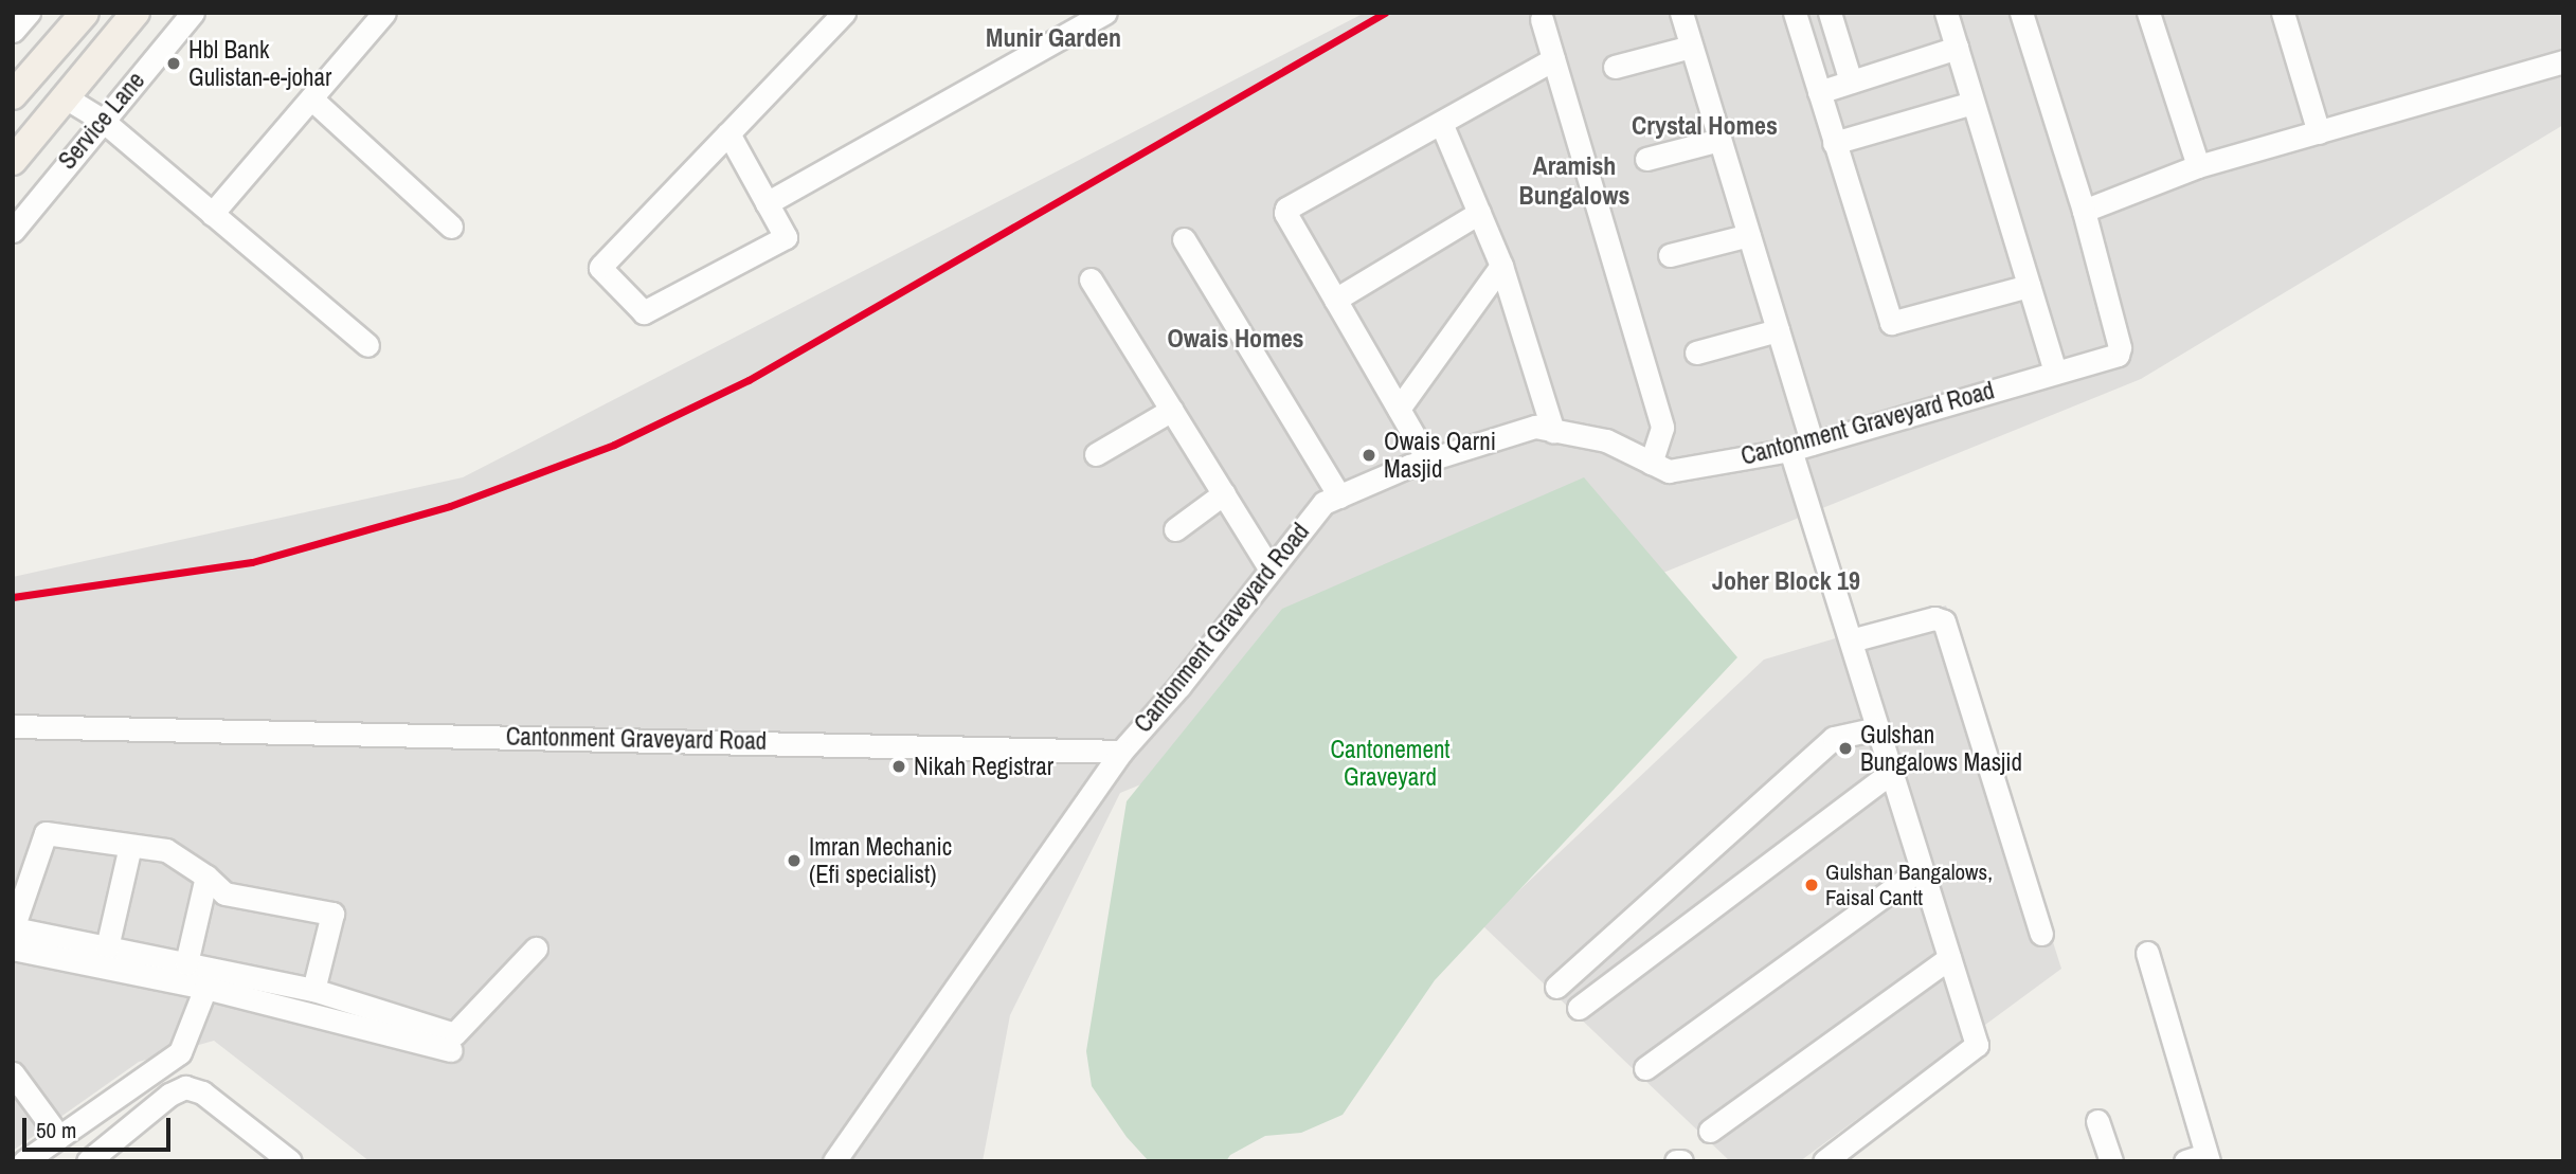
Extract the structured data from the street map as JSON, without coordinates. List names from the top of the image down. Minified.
{"streets":{"street":["Service Lane","Cantonment Graveyard Road"]},"districts":["Munir Garden","Crystal Homes","Aramish Bungalows","Owais Homes","Joher Block 19"],"parks":["Cantonement Graveyard"],"places":["Hbl Bank Gulistan-e-johar","Owais Qarni Masjid","Gulshan Bungalows Masjid","Nikah Registrar","Imran Mechanic (Efi specialist)","Gulshan Bangalows, Faisal Cantt"],"scale_bar":"50 m"}
